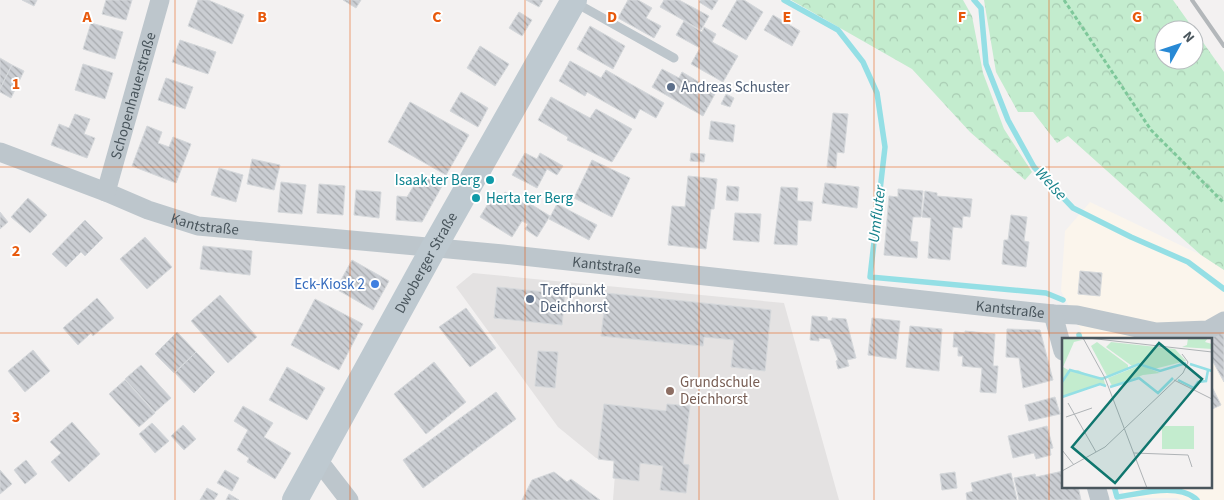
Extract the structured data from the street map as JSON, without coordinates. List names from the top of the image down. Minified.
{"streets":{"street":["Schopenhauerstraße","Kantstraße","Dwoberger Straße"]},"crossings":[["Schopenhauerstraße","Kantstraße"],["Kantstraße","Dwoberger Straße"]],"water":["Welse","Umfluter"],"places":["Andreas Schuster","Isaak ter Berg","Herta ter Berg","Eck-Kiosk 2","Treffpunkt Deichhorst","Grundschule Deichhorst"],"north":"top right","grid":{"columns":["A","B","C","D","E","F","G"],"rows":["1","2","3"]}}
